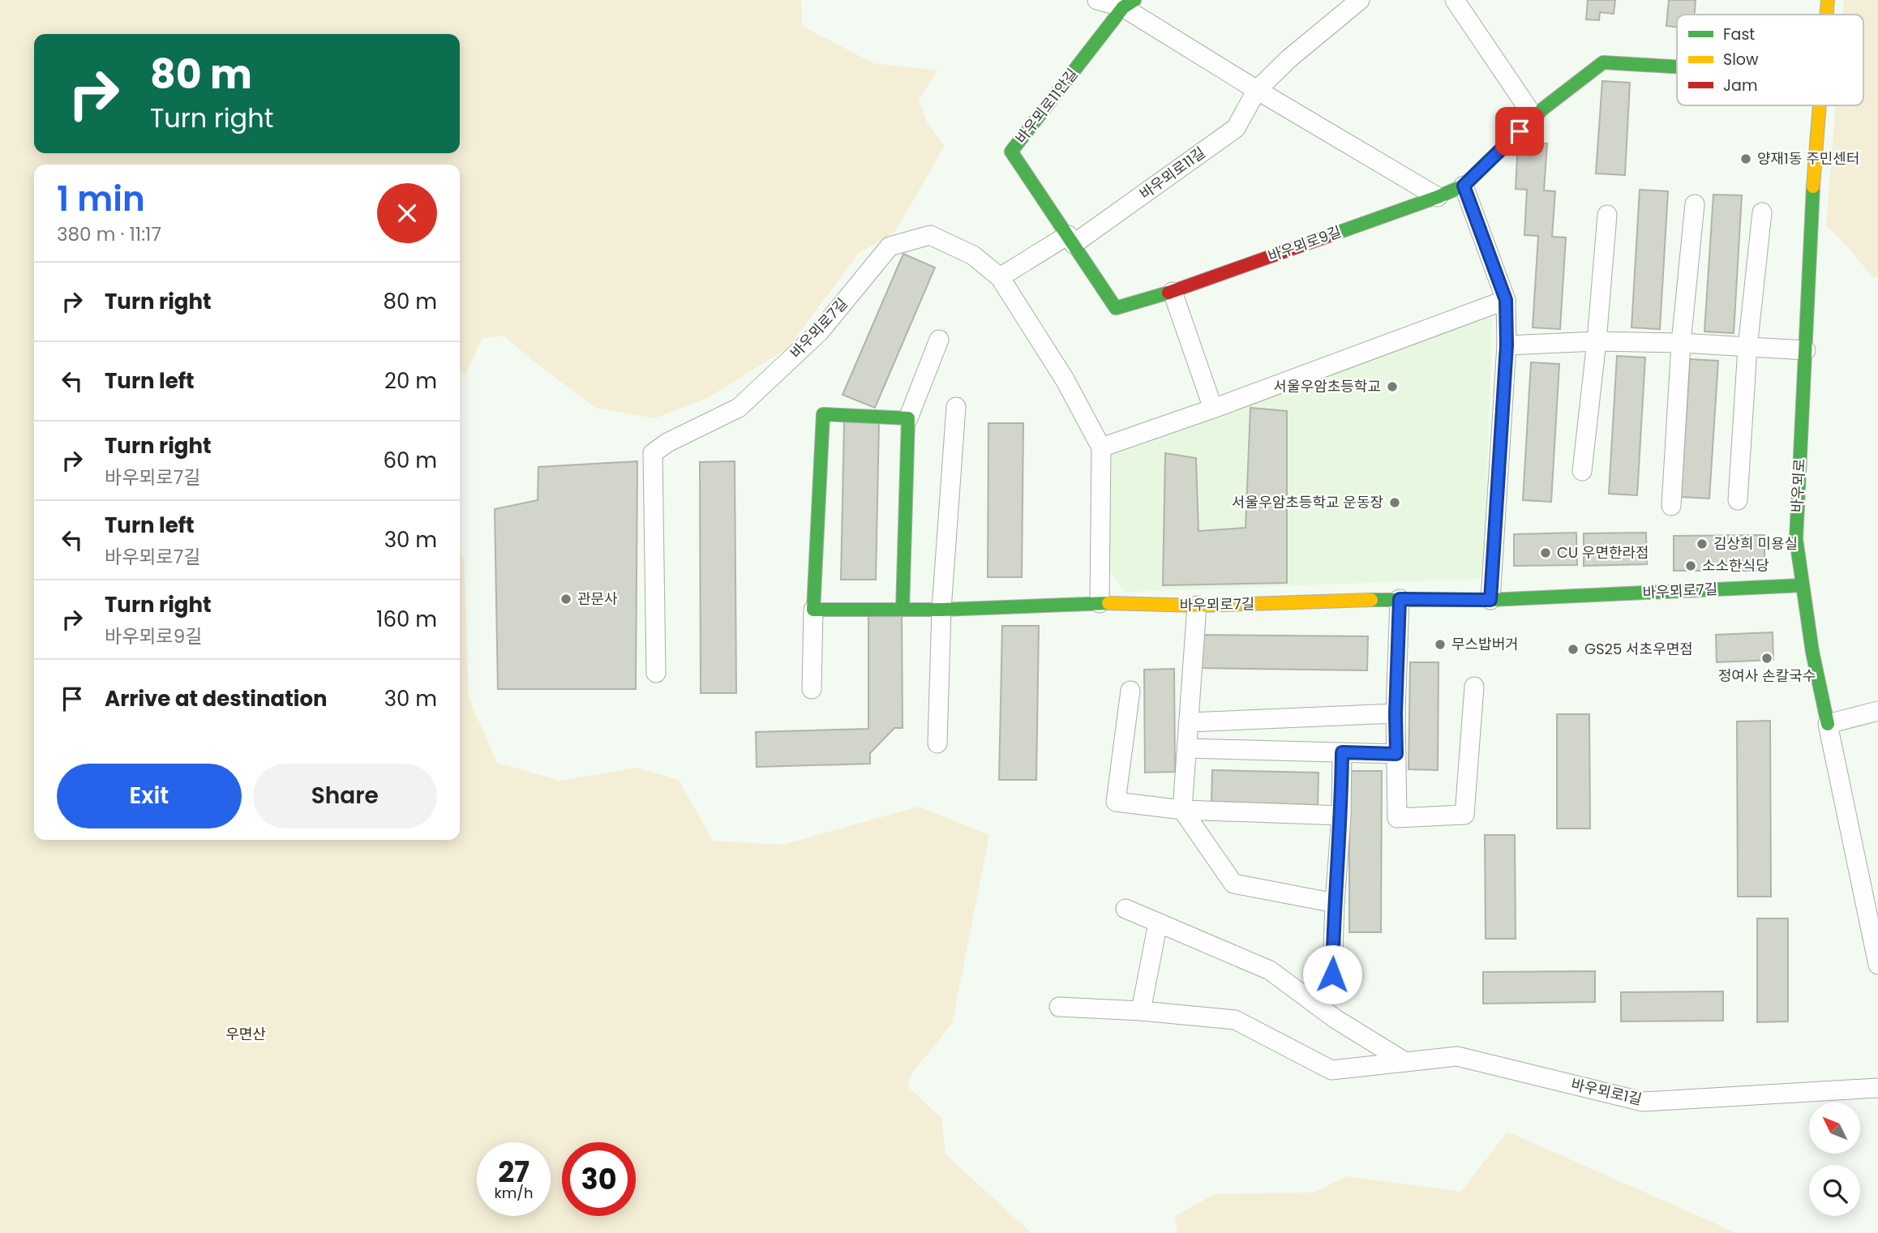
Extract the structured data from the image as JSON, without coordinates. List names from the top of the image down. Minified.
{"streets":{"street":["바우뫼로11안길","바우뫼로11길","바우뫼로9길","바우뫼로7길","바우뫼로","바우뫼로1길"]},"crossings":[["바우뫼로11안길","바우뫼로11길"],["바우뫼로11안길","바우뫼로9길"],["바우뫼로11길","바우뫼로9길"],["바우뫼로11길","바우뫼로7길"],["바우뫼로7길","바우뫼로"]],"parks":["우면산"],"places":["양재1동 주민센터","서울우암초등학교","서울우암초등학교 운동장","김상희 미용실","CU 우면한라점","소소한식당","관문사","무스밥버거","GS25 서초우면점","정여사 손칼국수"],"legend":["Fast","Slow","Jam"],"north":"top left","page":{"turn":["80 m","Turn right"],"heading":["1 min","380 m · 11:17"],"list":[{"name":"Turn right","value":"80 m"},{"name":"Turn left","value":"20 m"},{"name":"Turn right","note":"바우뫼로7길","value":"60 m"},{"name":"Turn left","note":"바우뫼로7길","value":"30 m"},{"name":"Turn right","note":"바우뫼로9길","value":"160 m"},{"name":"Arrive at destination","value":"30 m"}],"buttons":["Exit","Share"],"speed":"27 km/h","limit":"30"}}
